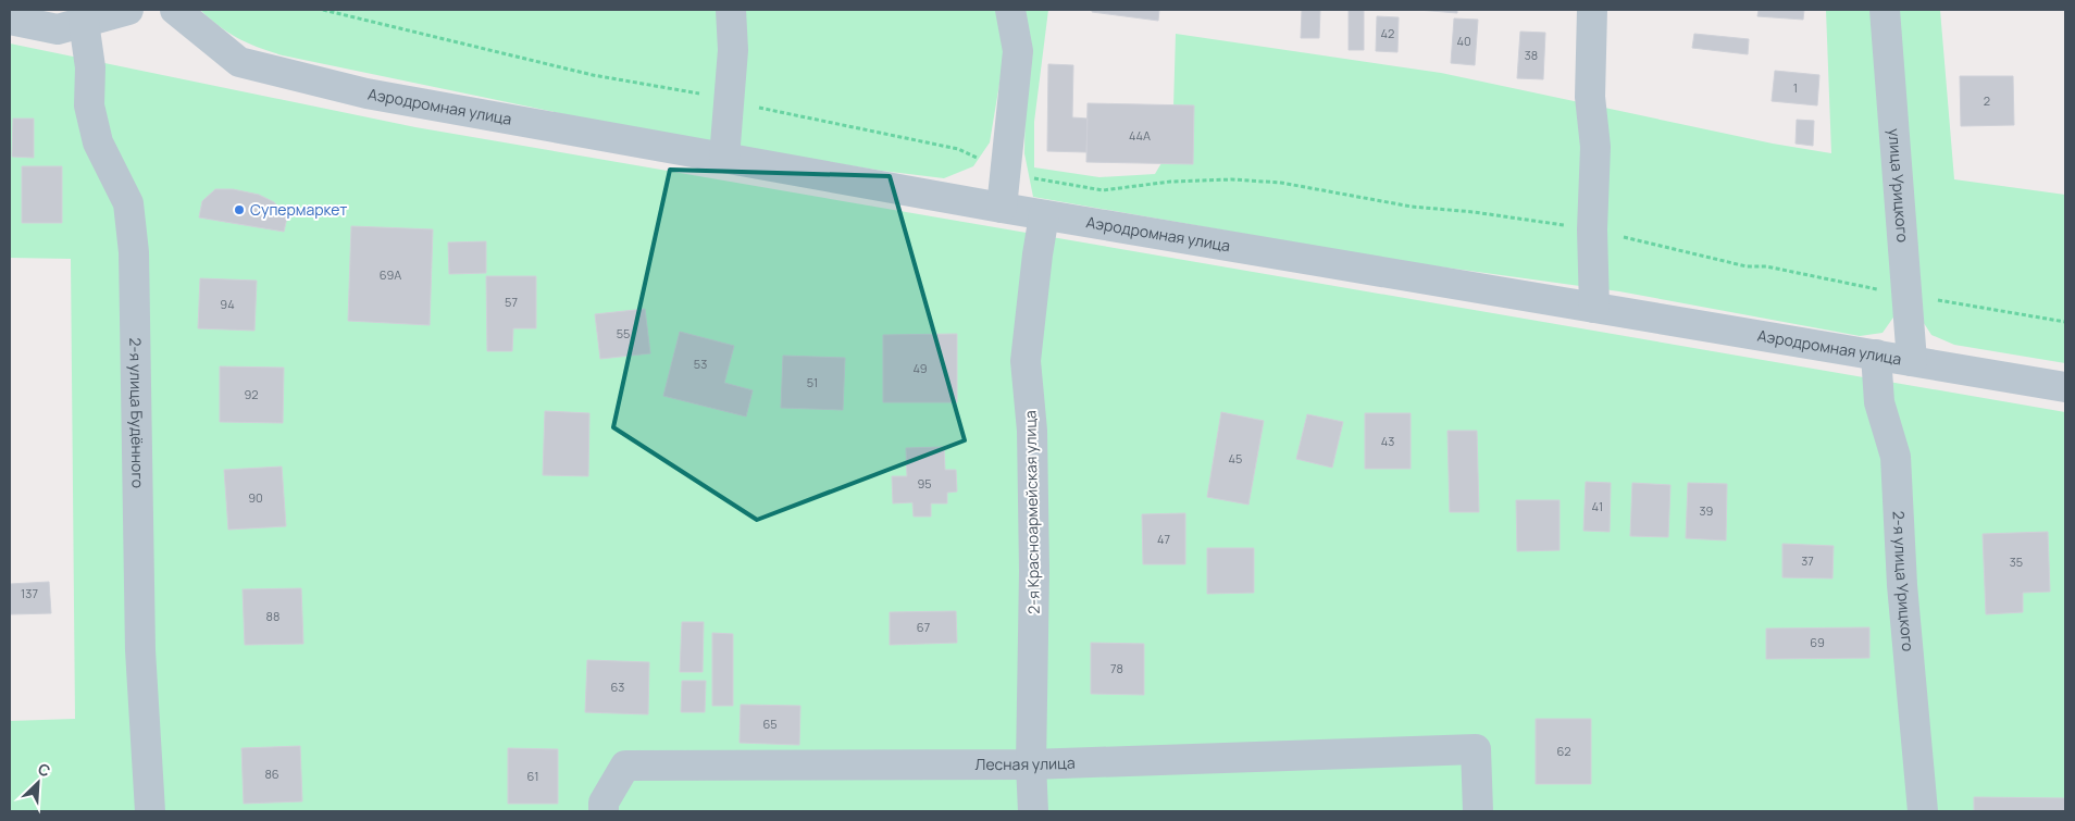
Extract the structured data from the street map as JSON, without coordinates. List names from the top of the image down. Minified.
{"streets":{"street":["Аэродромная улица","улица Урицкого","2-я улица Будённого","2-я Красноармейская улица","2-я улица Урицкого","Лесная улица"]},"crossings":[["Аэродромная улица","улица Урицкого"],["Аэродромная улица","2-я Красноармейская улица"],["Аэродромная улица","2-я улица Урицкого"],["2-я Красноармейская улица","Лесная улица"]],"places":["Супермаркет"],"house_numbers":["42","40","38","1","2","44А","69А","57","94","55","53","49","51","92","43","45","95","90","41","39","47","37","35","137","88","67","69","78","63","65","62","86","61"],"north":"top right"}
